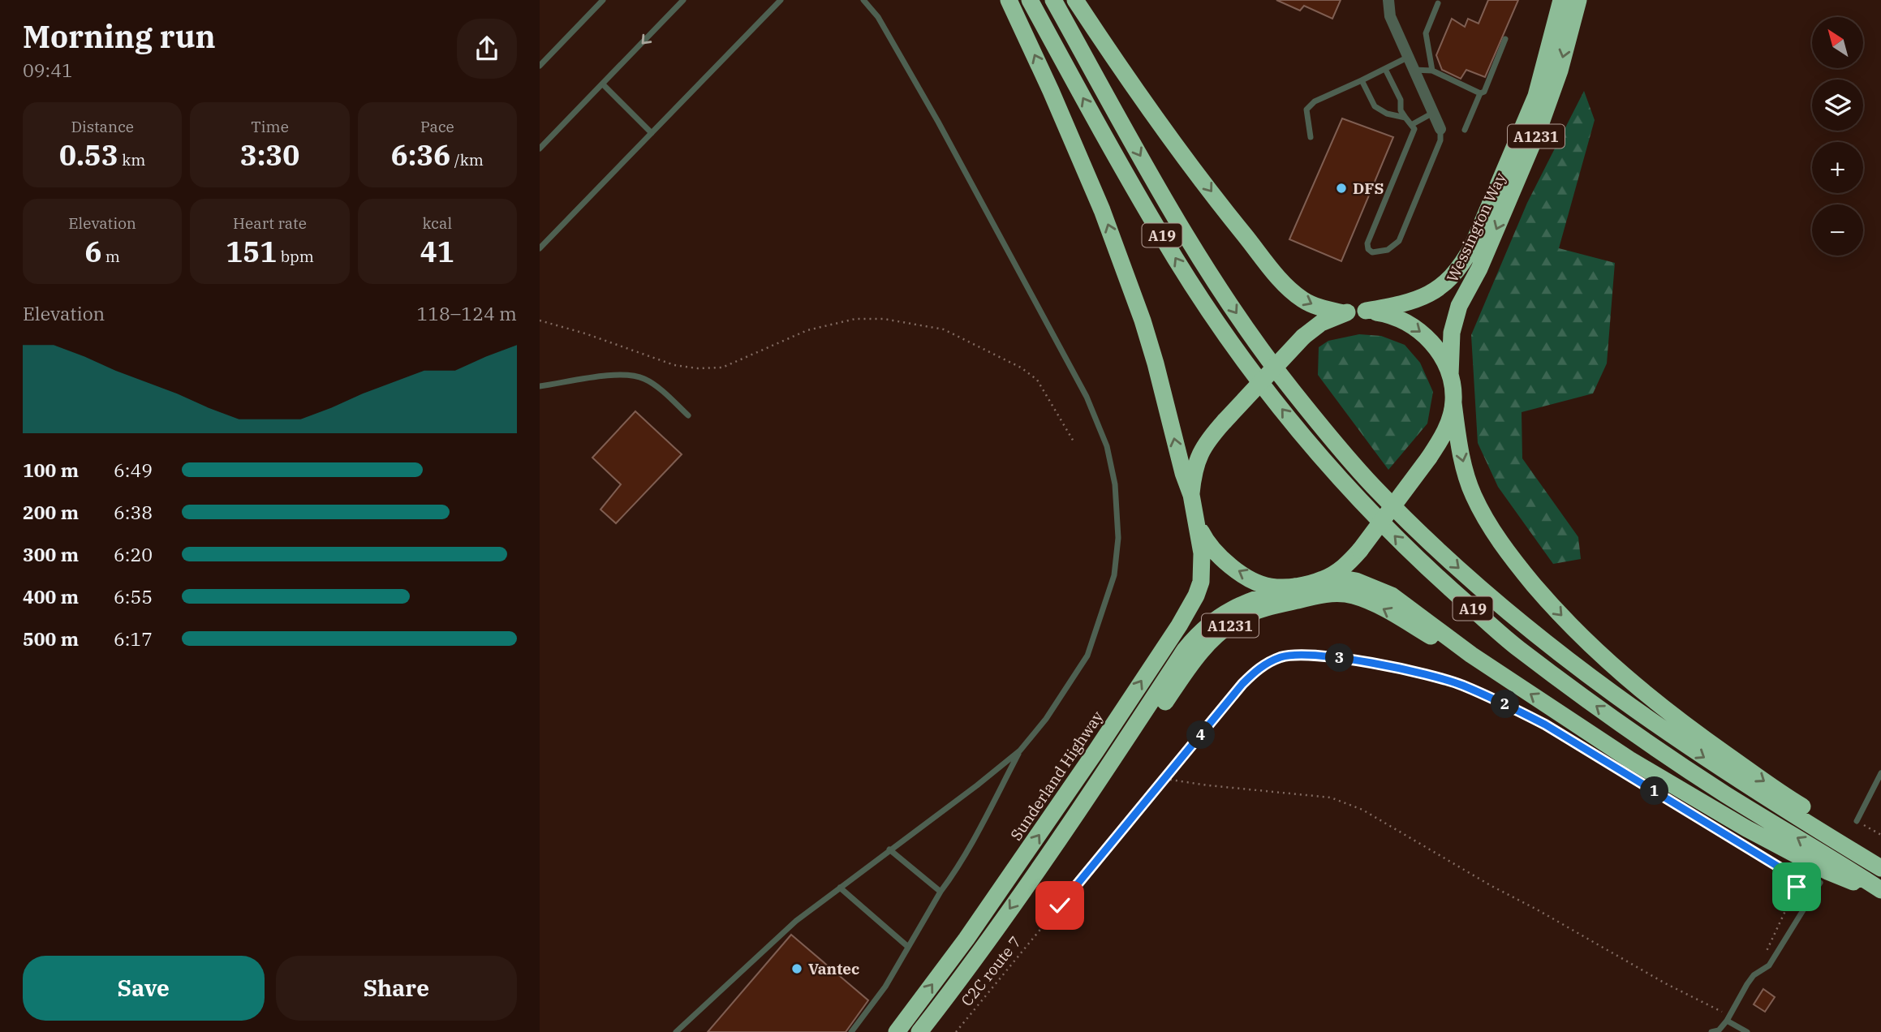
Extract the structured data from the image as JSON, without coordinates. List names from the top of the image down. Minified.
{"streets":{"highway":["A1231","Wessington Way","A19","Sunderland Highway"],"path":["C2C route 7"]},"crossings":[["A1231","Wessington Way"],["A1231","A19"],["A1231","Sunderland Highway"]],"places":["DFS","Vantec"],"north":"top left","page":{"heading":["Morning run","09:41"],"map_buttons":["+","−"],"stats":[["Distance","0.53 km"],["Time","3:30"],["Pace","6:36 /km"],["Elevation","6 m"],["Heart rate","151 bpm"],["kcal","41"]],"chart":["Elevation","118–124 m"],"list":[{"name":"100 m","note":"6:49"},{"name":"200 m","note":"6:38"},{"name":"300 m","note":"6:20"},{"name":"400 m","note":"6:55"},{"name":"500 m","note":"6:17"}],"pins":["3","2","4","1"],"buttons":["Save","Share"]}}
